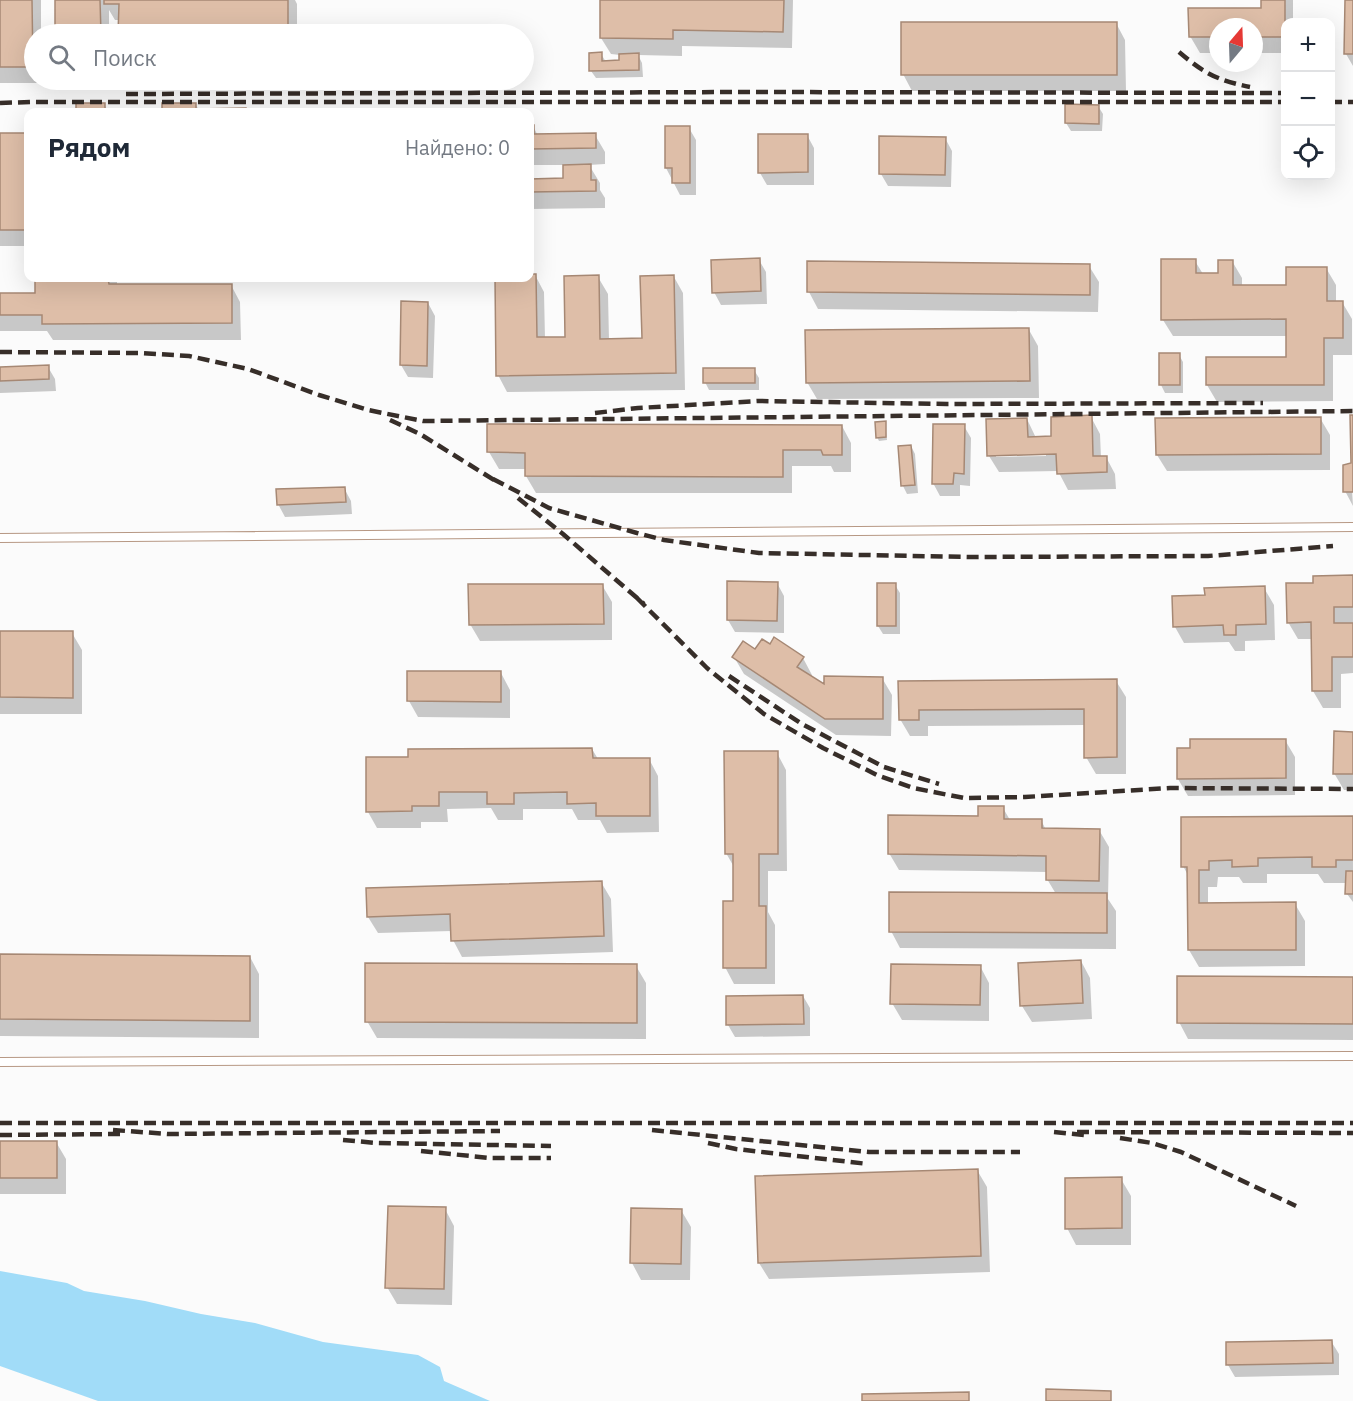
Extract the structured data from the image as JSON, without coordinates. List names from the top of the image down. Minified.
{"north":"top","page":{"map_buttons":["+","−"],"search":"Поиск","heading":["Рядом","Найдено: 0"]}}
